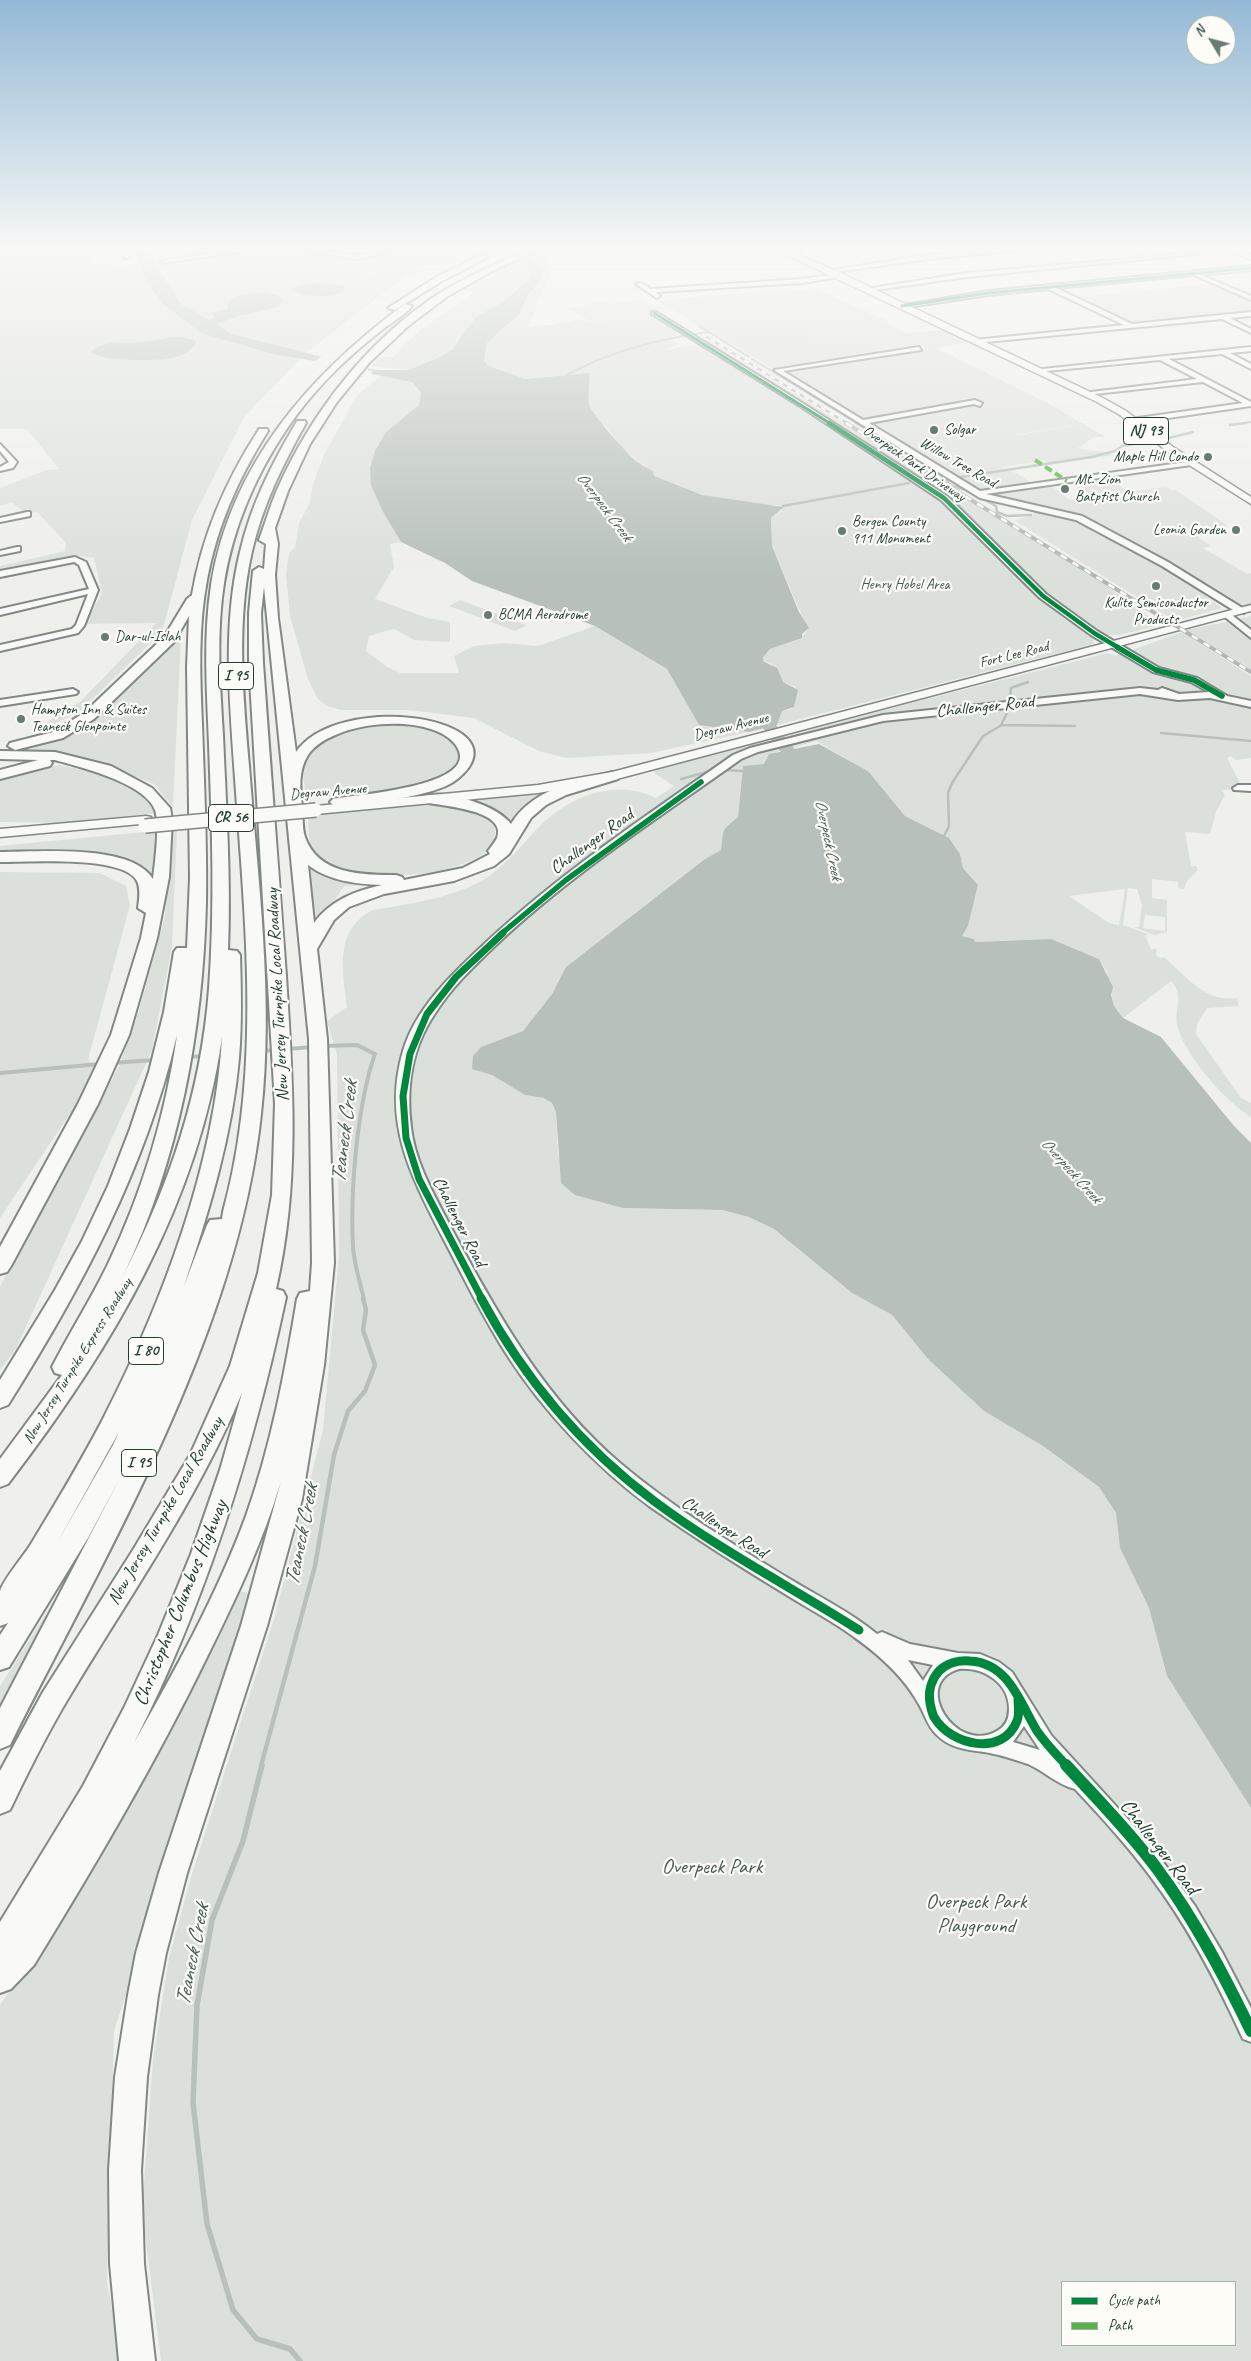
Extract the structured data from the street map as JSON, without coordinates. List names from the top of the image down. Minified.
{"streets":{"highway":["I 95","New Jersey Turnpike Local Roadway","I 80","New Jersey Turnpike Express Roadway","Christopher Columbus Highway"],"main road":["NJ 93","Fort Lee Road","Degraw Avenue","CR 56"],"street":["Willow Tree Road","Overpeck Park Driveway","Challenger Road"]},"crossings":[["Willow Tree Road","Fort Lee Road"],["Overpeck Park Driveway","Fort Lee Road"],["Overpeck Park Driveway","Challenger Road"],["Fort Lee Road","Degraw Avenue"],["Challenger Road","Degraw Avenue"],["New Jersey Turnpike Local Roadway","New Jersey Turnpike Express Roadway"],["New Jersey Turnpike Local Roadway","Christopher Columbus Highway"],["I 80","New Jersey Turnpike Express Roadway"]],"water":["Overpeck Creek","Teaneck Creek"],"parks":["Henry Hobel Area","Overpeck Park","Overpeck Park Playground"],"places":["Solgar","Maple Hill Condo","Mt. Zion Batptist Church","Leonia Garden","Bergen County 911 Monument","Kulite Semiconductor Products","BCMA Aerodrome","Dar-ul-Islah","Hampton Inn & Suites Teaneck Glenpointe"],"legend":["Cycle path","Path"],"north":"top left"}
